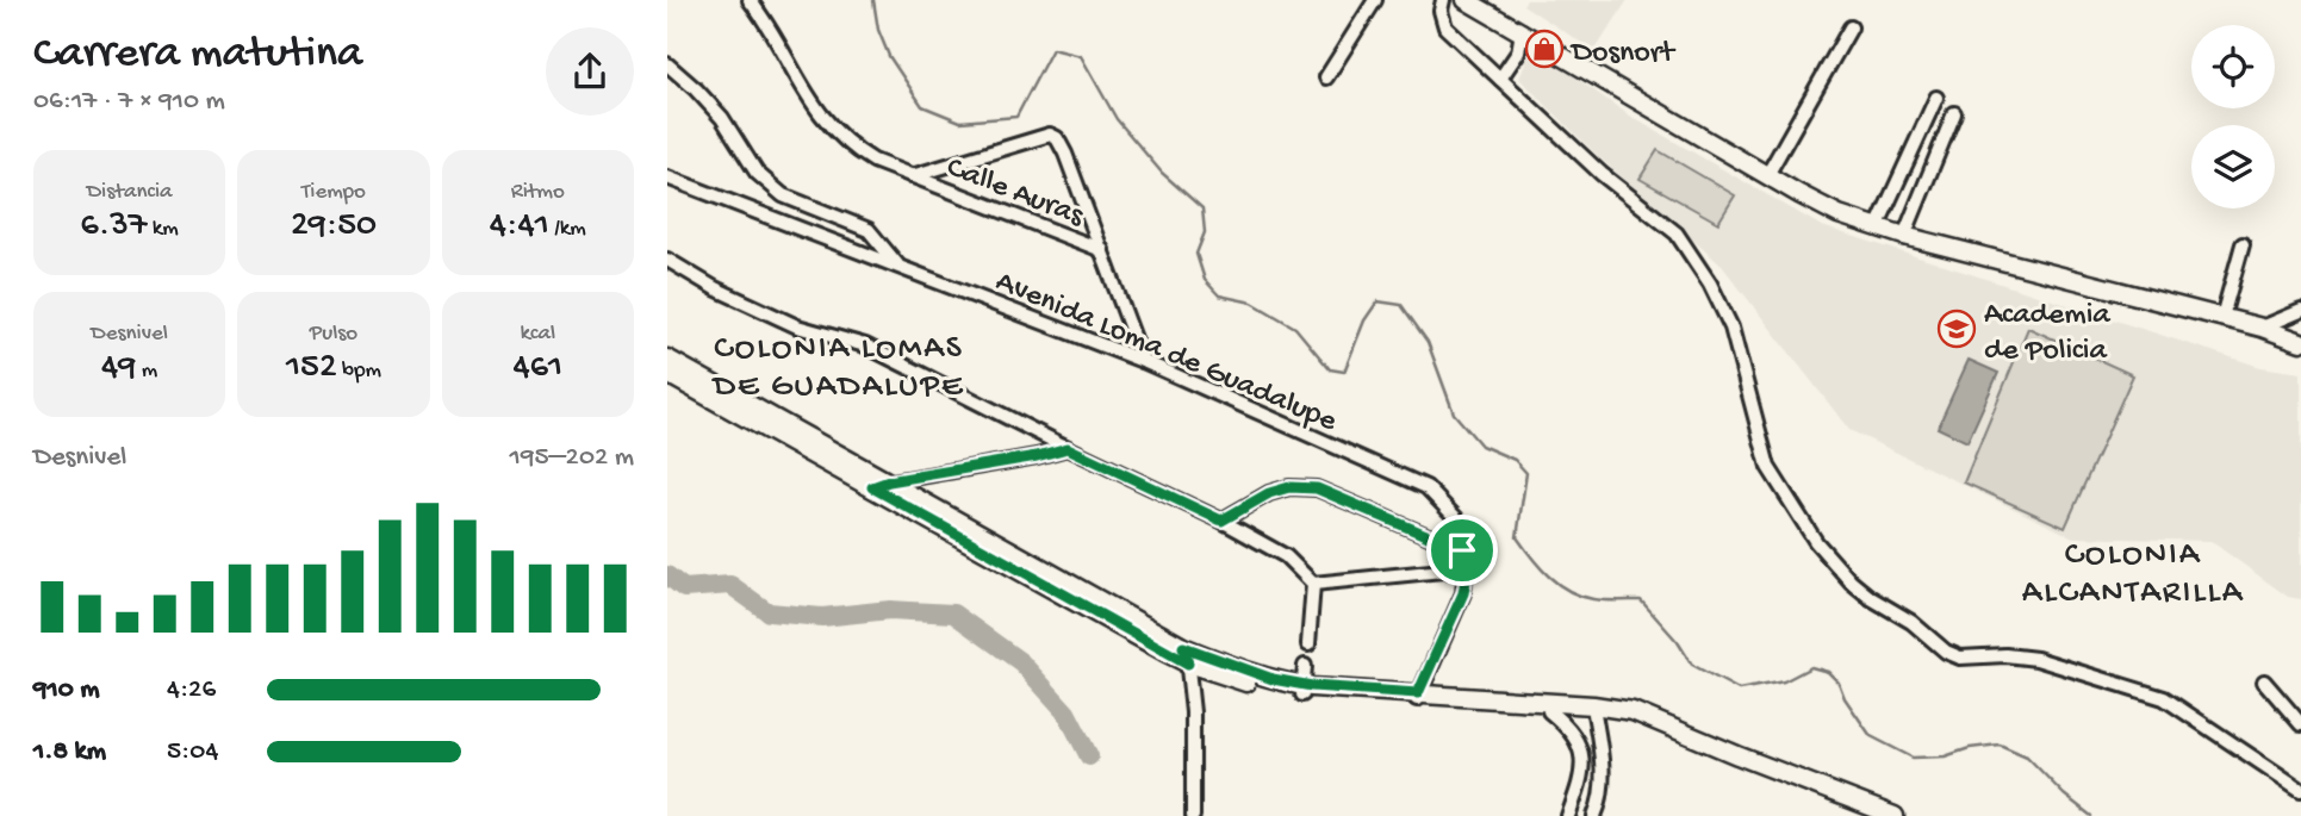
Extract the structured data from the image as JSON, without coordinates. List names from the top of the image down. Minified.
{"streets":{"street":["Calle Auras","Avenida Loma de Guadalupe"]},"districts":["COLONIA LOMAS DE GUADALUPE","COLONIA ALCANTARILLA"],"places":{"shop":["Dosnort"],"school or university":["Academia de Policia"]},"page":{"heading":["Carrera matutina","06:17 · 7 × 910 m"],"stats":[["Distancia","6.37 km"],["Tiempo","29:50"],["Ritmo","4:41 /km"],["Desnivel","49 m"],["Pulso","152 bpm"],["kcal","461"]],"chart":["Desnivel","195–202 m"],"list":[{"name":"910 m","note":"4:26"},{"name":"1.8 km","note":"5:04"}]}}
